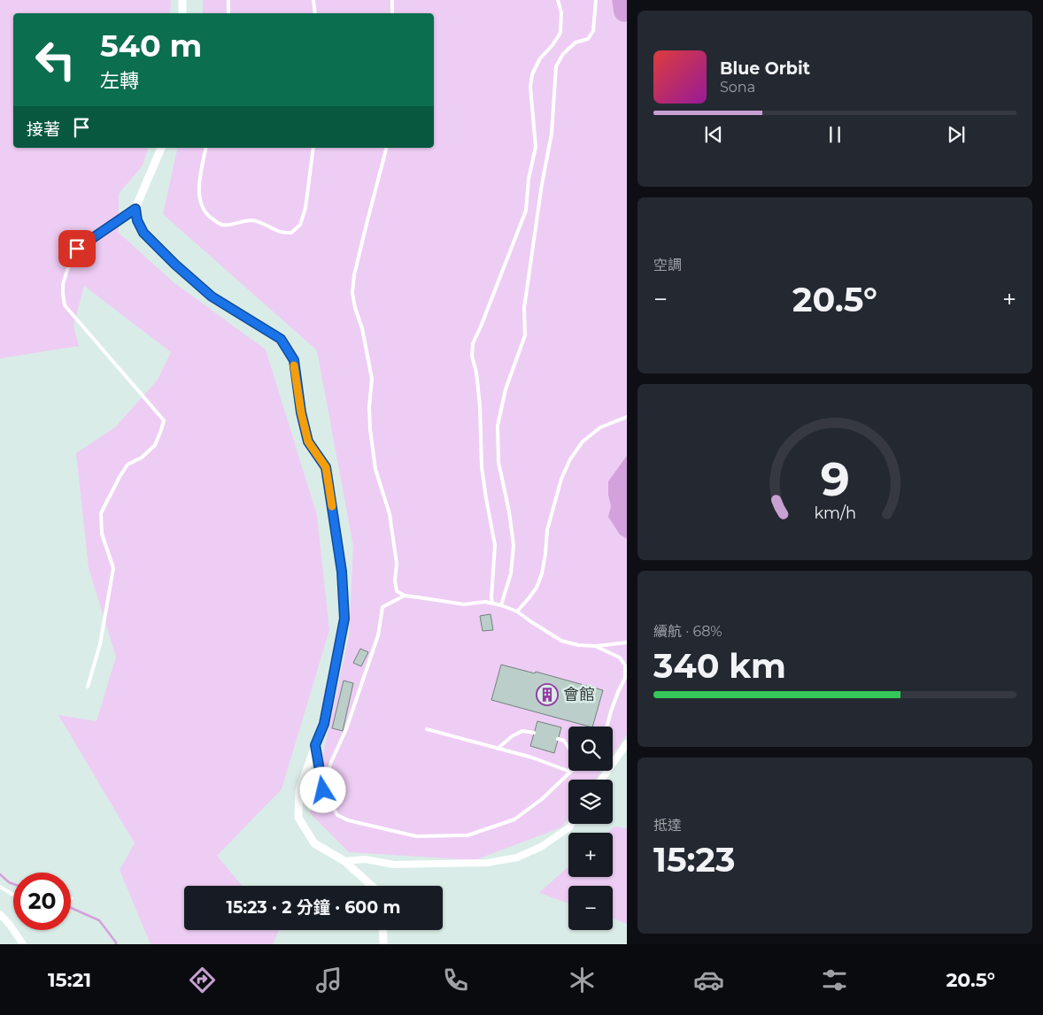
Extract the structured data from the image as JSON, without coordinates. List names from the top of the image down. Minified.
{"places":{"building":["會館"]},"page":{"turn":["540 m","左轉"],"song":["Blue Orbit","Sona"],"then":"接著","tile":["空調",["續航 · 68%","340 km"],["抵達","15:23"]],"heat":["−","20.5°","+"],"map_buttons":["+","−"],"limit":"20","trip":"15:23 · 2 分鐘 · 600 m","tabs":["15:21","20.5°"],"gauge":["9","km/h"]}}
